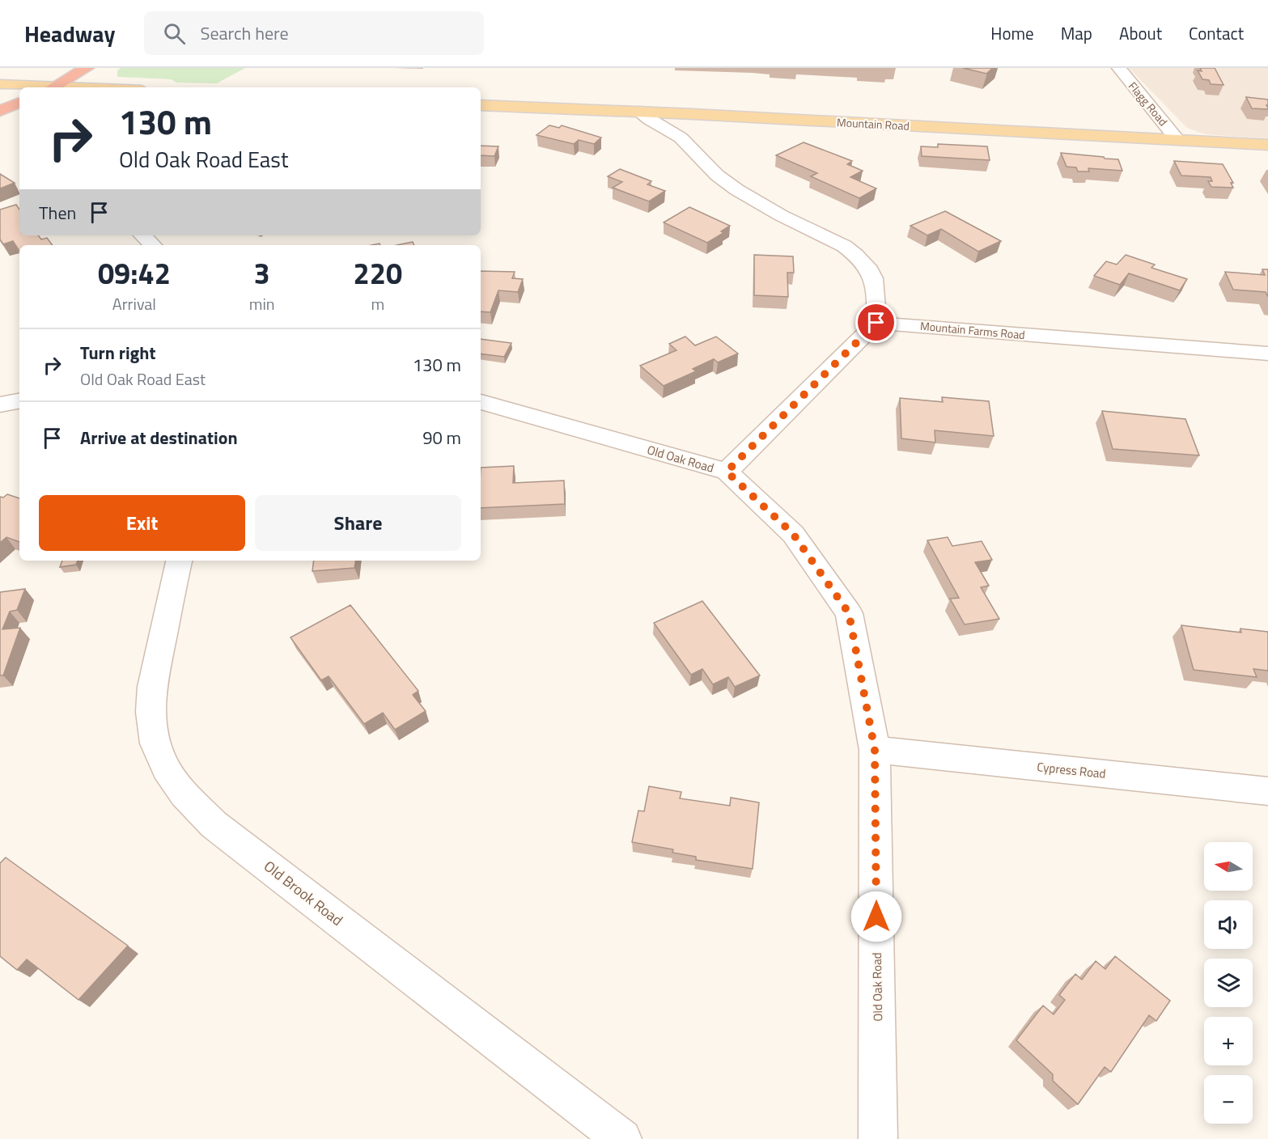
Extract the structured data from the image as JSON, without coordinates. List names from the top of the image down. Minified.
{"streets":{"main road":["Mountain Road"],"street":["Flagg Road","Mountain Farms Road","Old Oak Road","Cypress Road","Old Brook Road"]},"crossings":[["Flagg Road","Mountain Road"],["Old Oak Road","Cypress Road"]],"north":"left","page":{"header":"Headway","search":"Search here","nav":["Home","Map","About","Contact"],"turn":["130 m","Old Oak Road East"],"then":"Then","eta":["09:42","Arrival","3","min","220","m"],"list":[{"name":"Turn right","note":"Old Oak Road East","value":"130 m"},{"name":"Arrive at destination","value":"90 m"}],"buttons":["Exit","Share"],"map_buttons":["+","−"]}}
